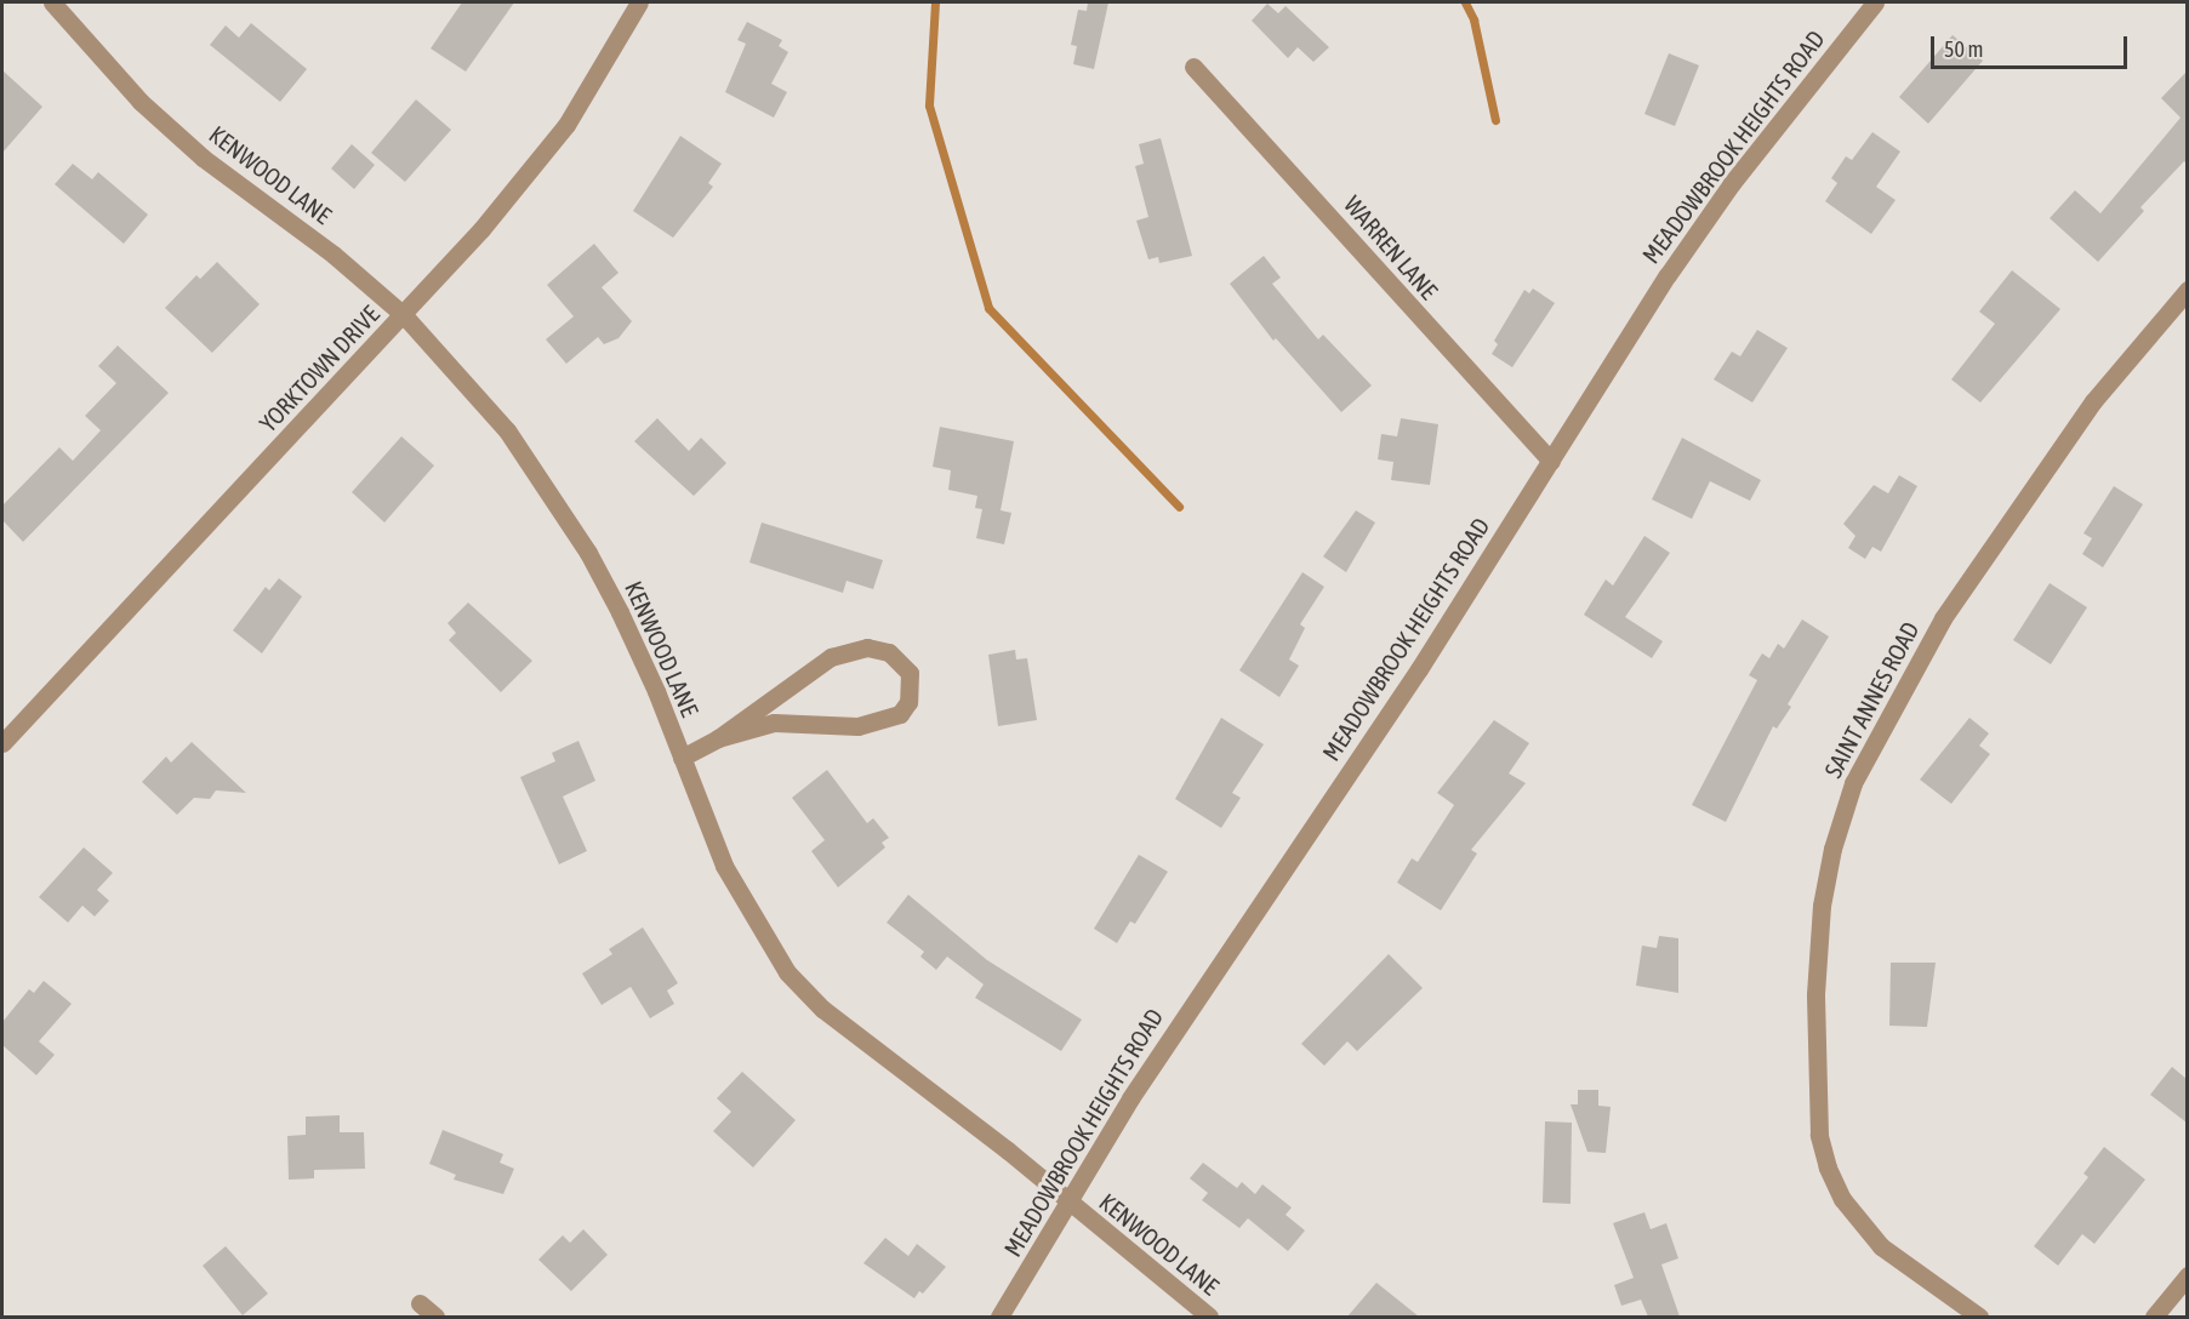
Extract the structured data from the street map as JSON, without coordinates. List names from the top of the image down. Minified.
{"streets":{"street":["MEADOWBROOK HEIGHTS ROAD","KENWOOD LANE","WARREN LANE","YORKTOWN DRIVE","SAINT ANNES ROAD"]},"crossings":[["MEADOWBROOK HEIGHTS ROAD","KENWOOD LANE"],["MEADOWBROOK HEIGHTS ROAD","WARREN LANE"],["KENWOOD LANE","YORKTOWN DRIVE"]],"scale_bar":"50 m"}
